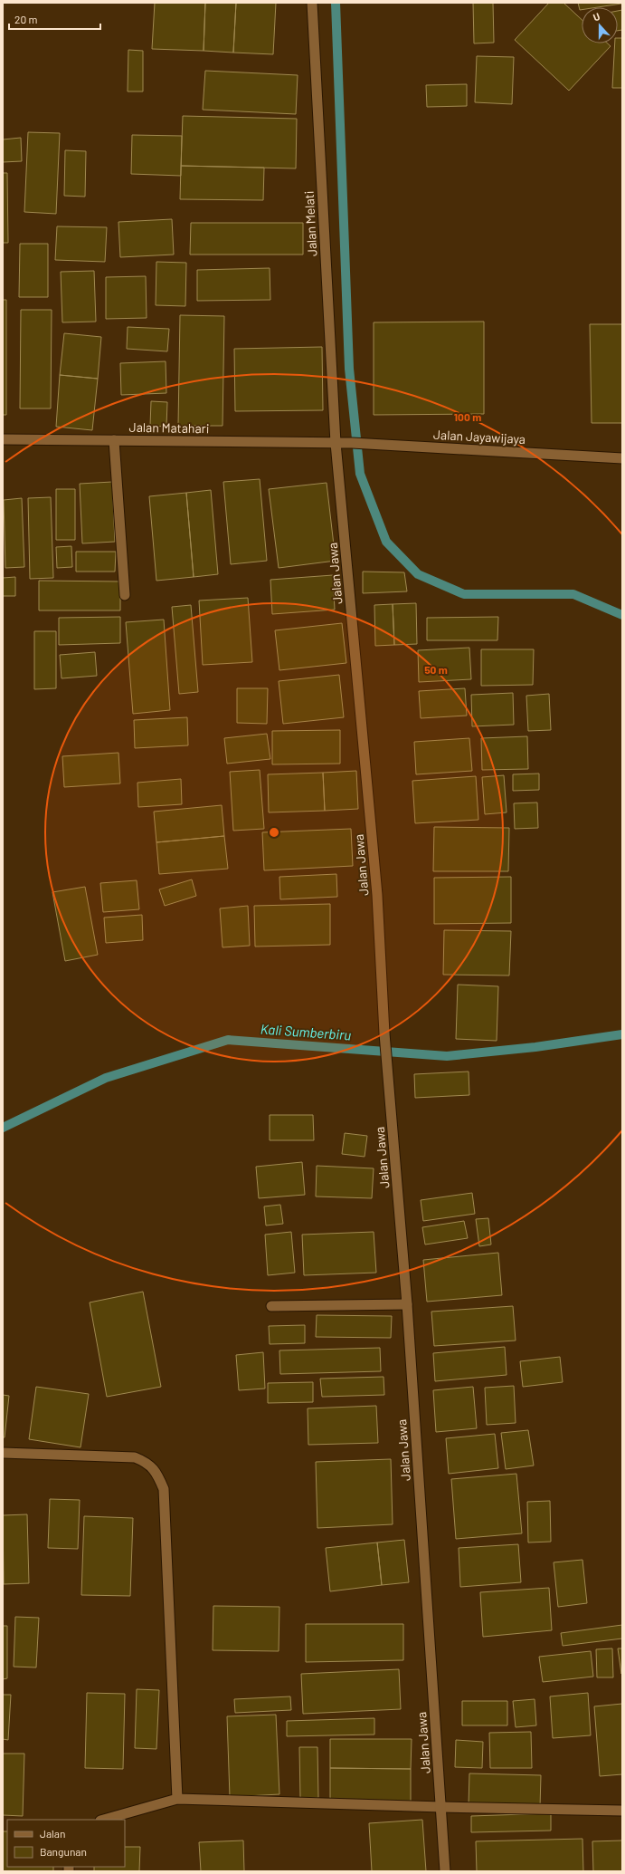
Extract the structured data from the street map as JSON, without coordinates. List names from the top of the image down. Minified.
{"streets":{"street":["Jalan Melati","Jalan Matahari","Jalan Jayawijaya","Jalan Jawa"]},"crossings":[["Jalan Melati","Jalan Matahari"],["Jalan Melati","Jalan Jayawijaya"],["Jalan Melati","Jalan Jawa"],["Jalan Matahari","Jalan Jayawijaya"],["Jalan Matahari","Jalan Jawa"],["Jalan Jayawijaya","Jalan Jawa"]],"water":["Kali Sumberbiru"],"legend":["Jalan","Bangunan"],"scale_bar":"20 m","north":"top","rings":["100 m","50 m"]}
